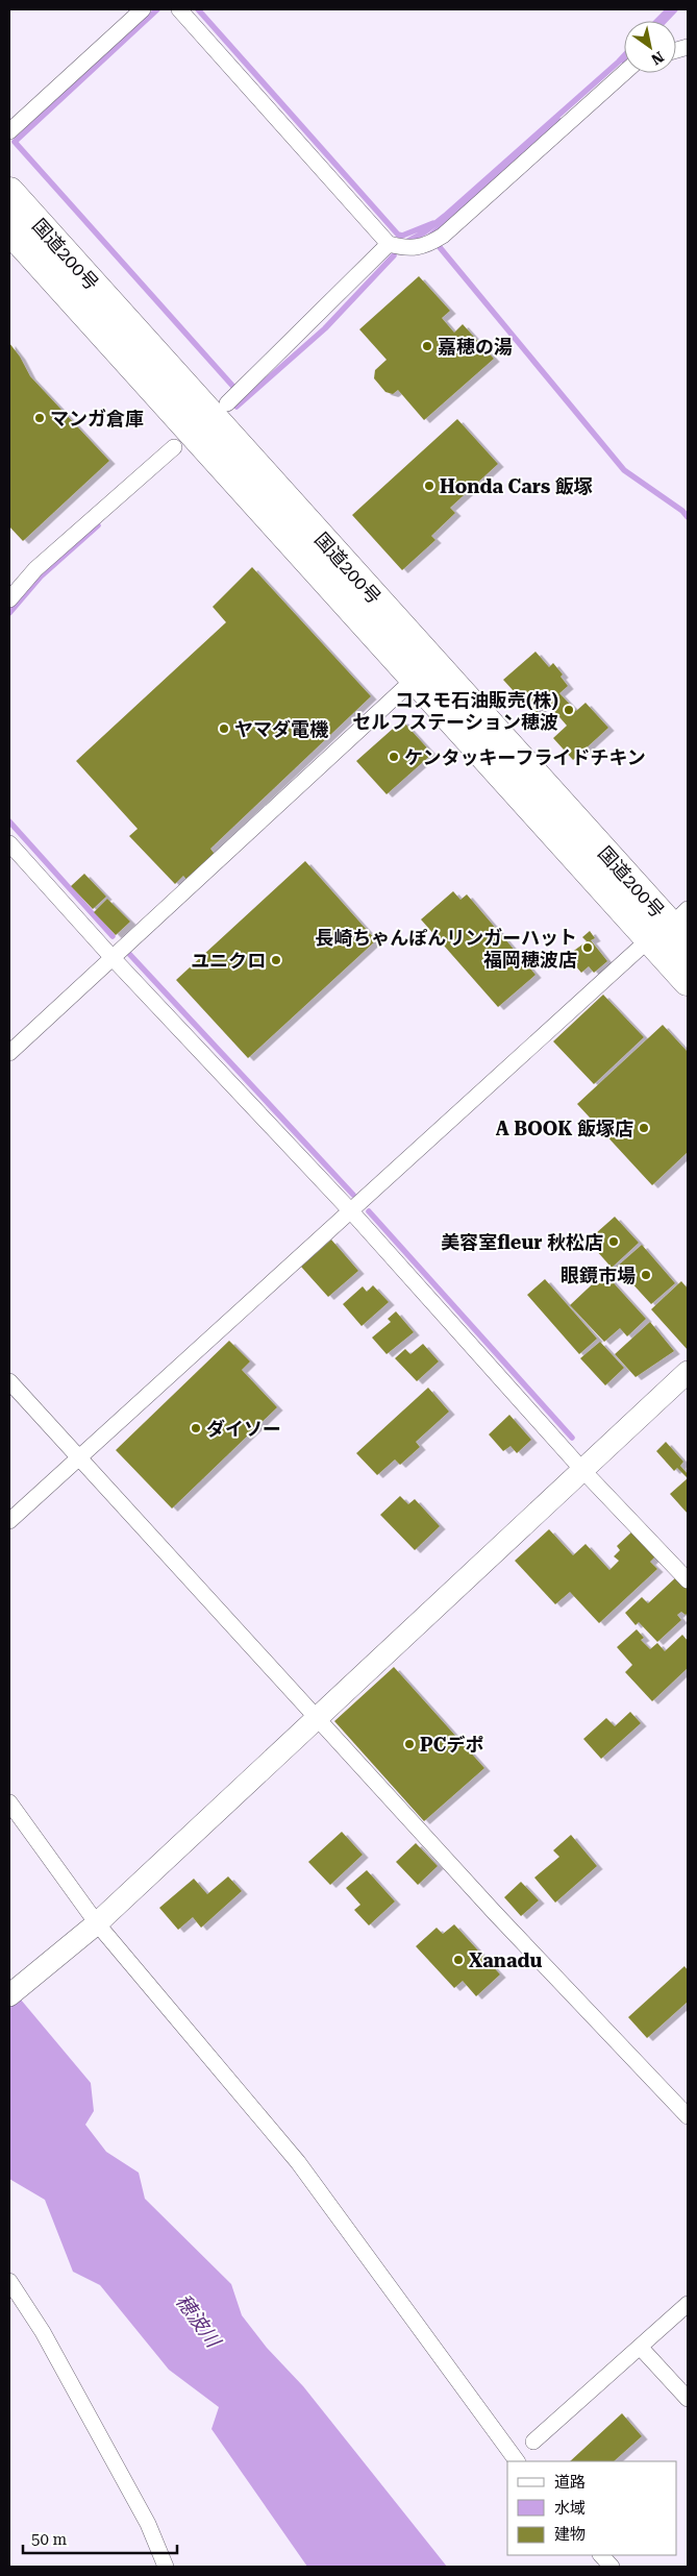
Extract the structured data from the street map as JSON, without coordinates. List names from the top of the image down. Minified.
{"streets":{"highway":["国道200号"]},"water":["穂波川"],"places":["嘉穂の湯","マンガ倉庫","Honda Cars 飯塚","コスモ石油販売(株) セルフステーション穂波","ヤマダ電機","ケンタッキーフライドチキン","長崎ちゃんぽんリンガーハット 福岡穂波店","ユニクロ","A BOOK 飯塚店","美容室fleur 秋松店","眼鏡市場","ダイソー","PCデポ","Xanadu"],"legend":["道路","水域","建物"],"scale_bar":"50 m","north":"bottom right"}
